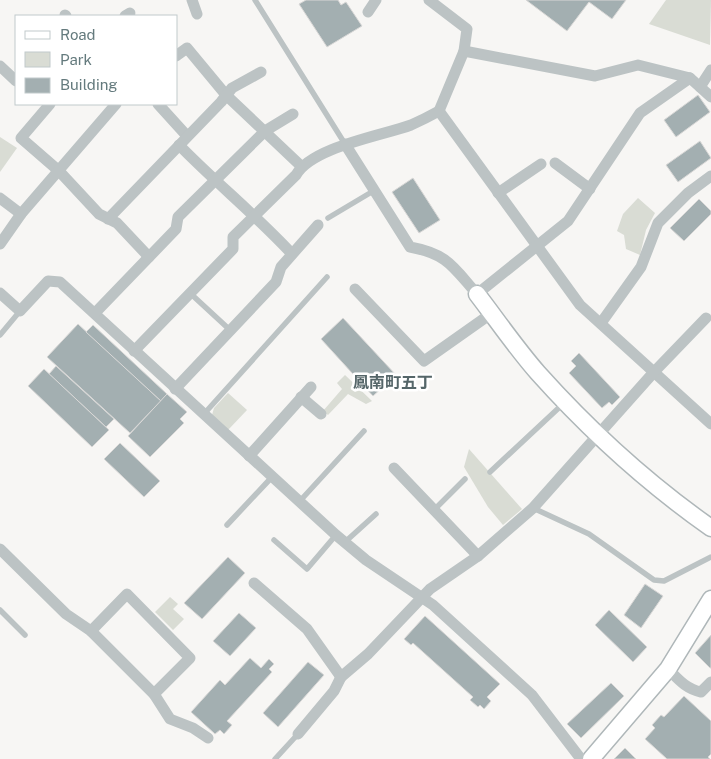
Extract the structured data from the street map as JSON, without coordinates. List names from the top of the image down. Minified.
{"districts":["鳳南町五丁"],"legend":["Road","Park","Building"]}
